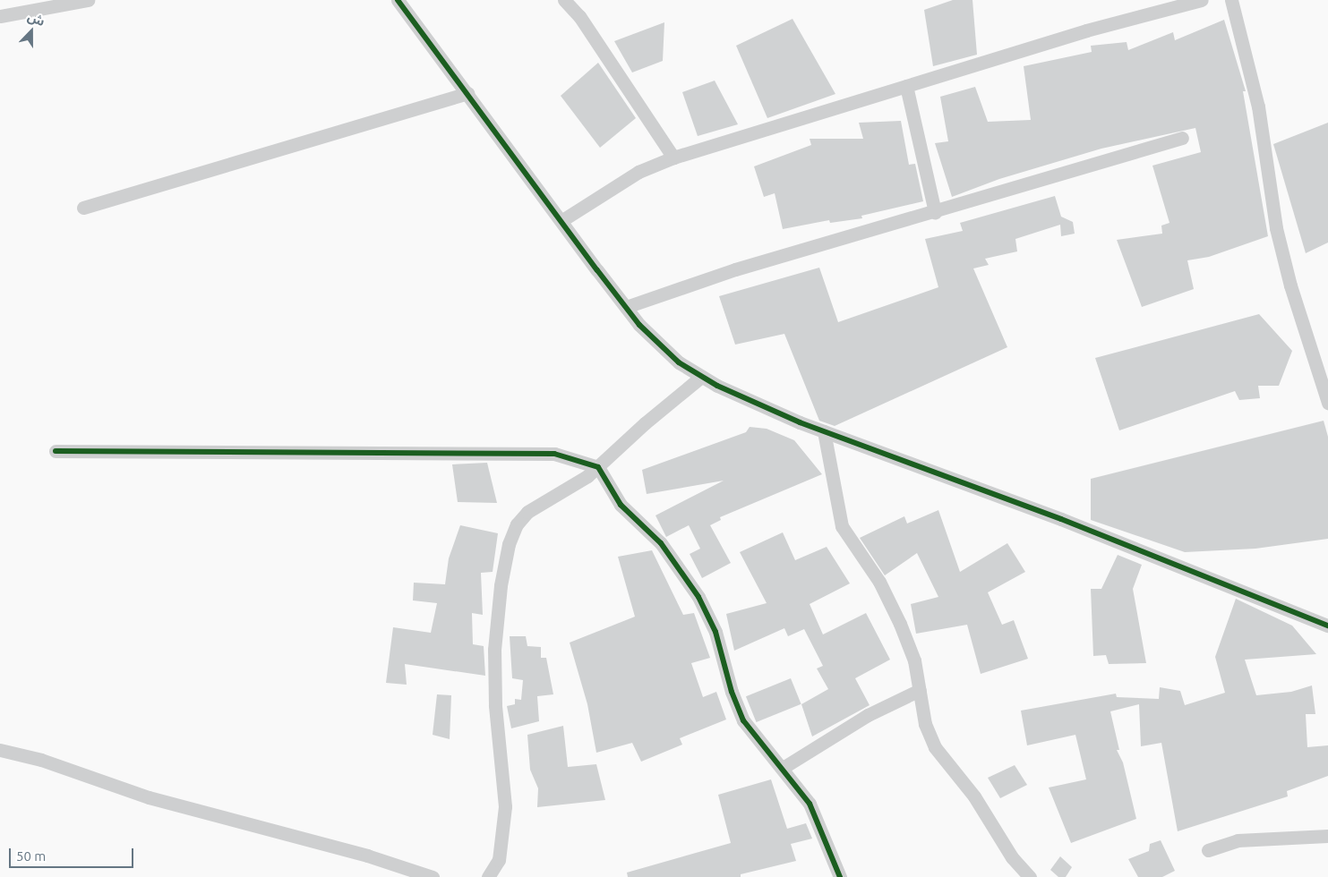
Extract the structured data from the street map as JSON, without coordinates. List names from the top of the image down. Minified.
{"scale_bar":"50 m","north":"top"}
